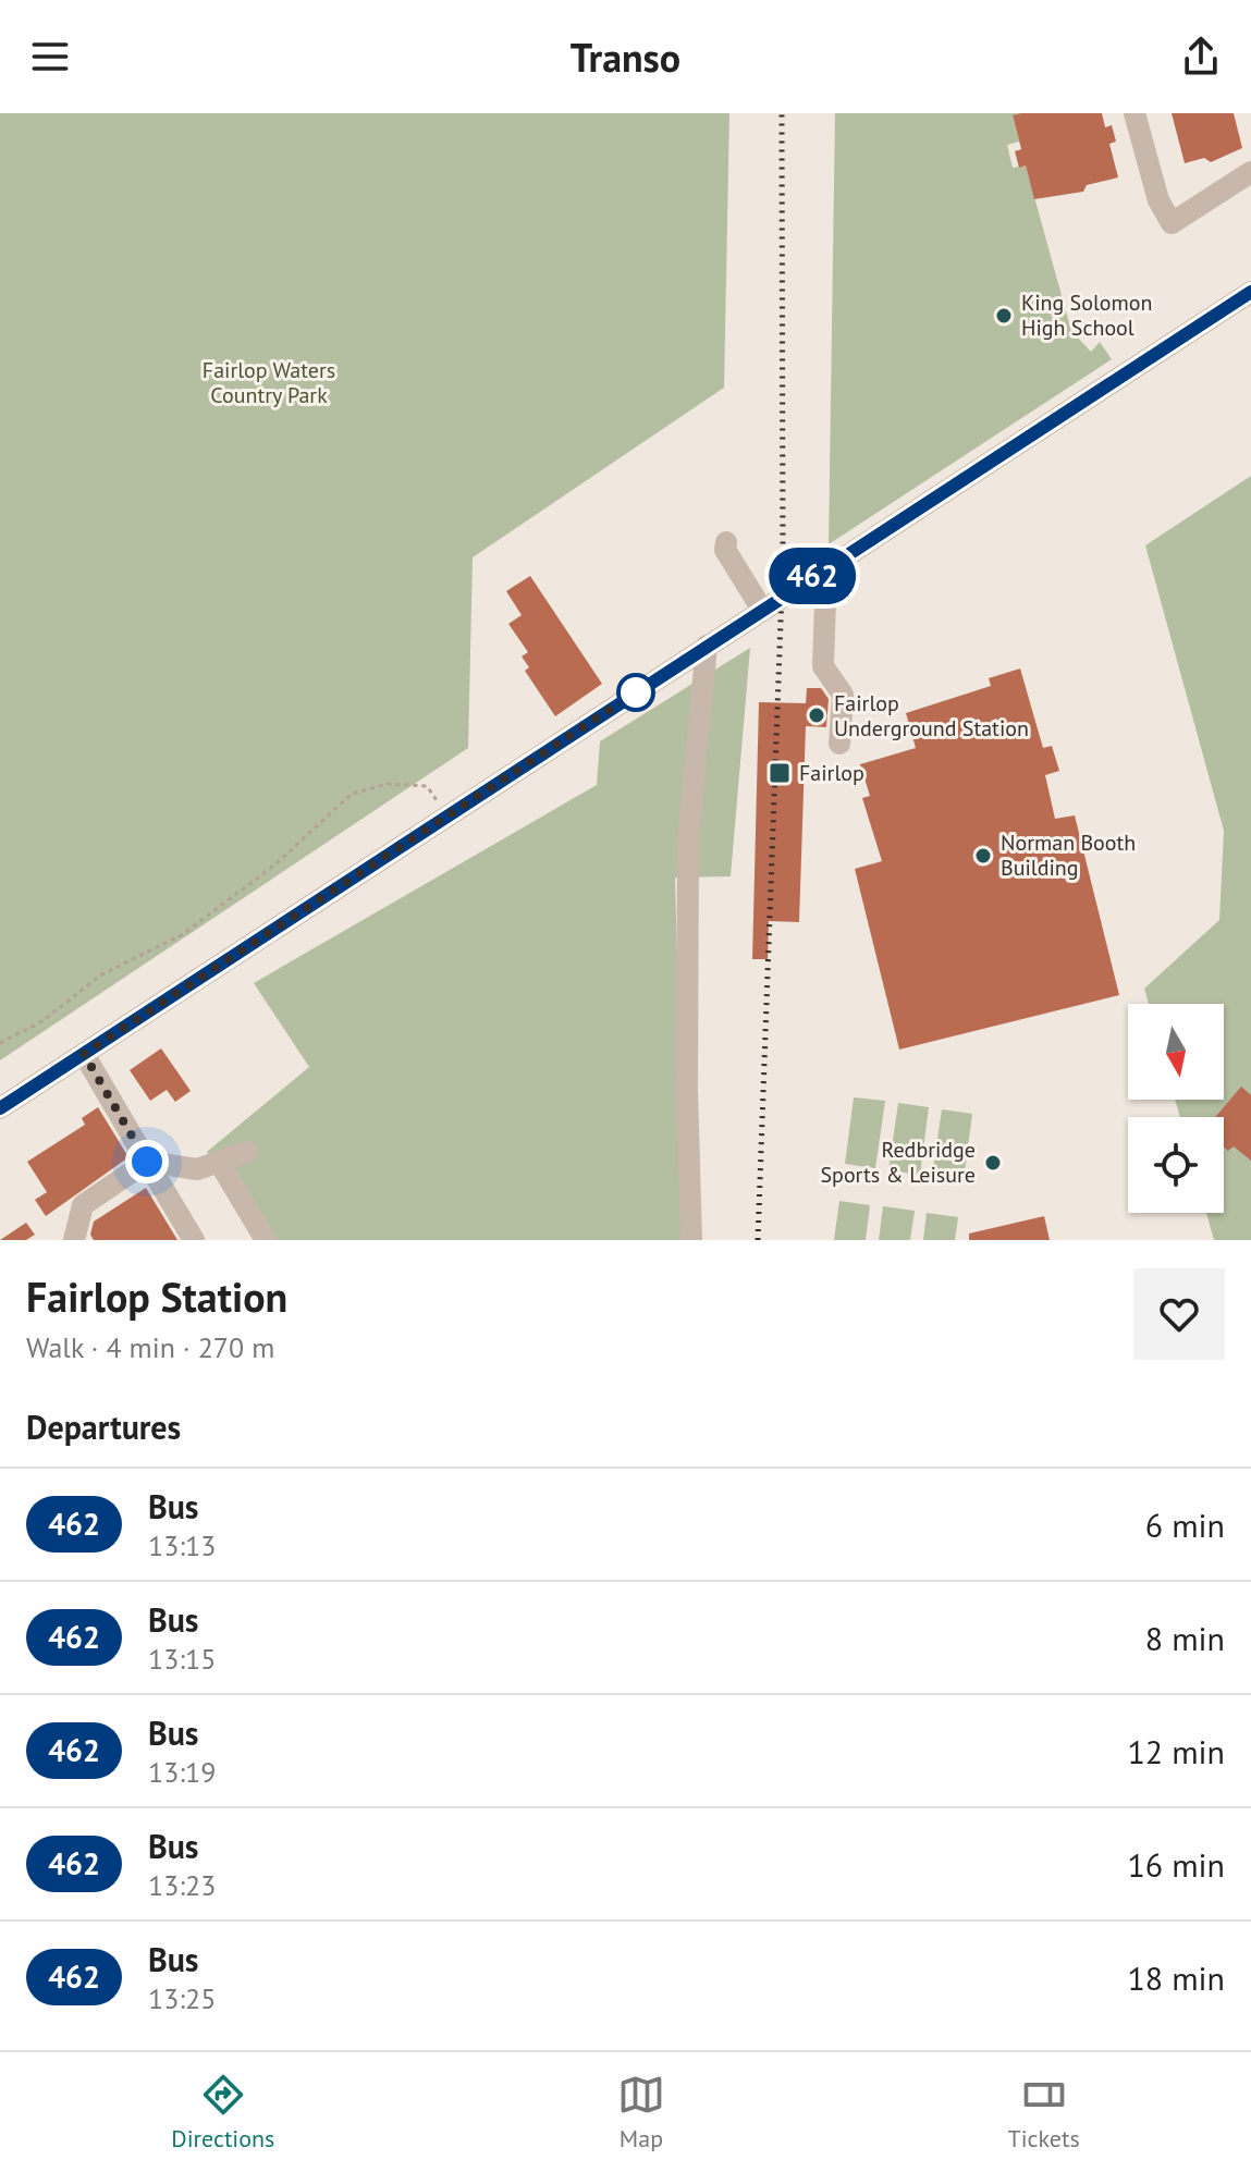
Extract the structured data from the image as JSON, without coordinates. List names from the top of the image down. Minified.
{"parks":["Fairlop Waters Country Park"],"places":{"other":["King Solomon High School","Fairlop Underground Station","Norman Booth Building","Redbridge Sports & Leisure"],"transit":["Fairlop"]},"lines":["bus line 462"],"north":"bottom","page":{"header":"Transo","on_map":"462","heading":[["Fairlop Station","Walk · 4 min · 270 m"],"Departures"],"list":[{"mark":"462","name":"Bus","note":"13:13","value":"6 min"},{"mark":"462","name":"Bus","note":"13:15","value":"8 min"},{"mark":"462","name":"Bus","note":"13:19","value":"12 min"},{"mark":"462","name":"Bus","note":"13:23","value":"16 min"},{"mark":"462","name":"Bus","note":"13:25","value":"18 min"}],"tabs":["Directions","Map","Tickets"]}}
